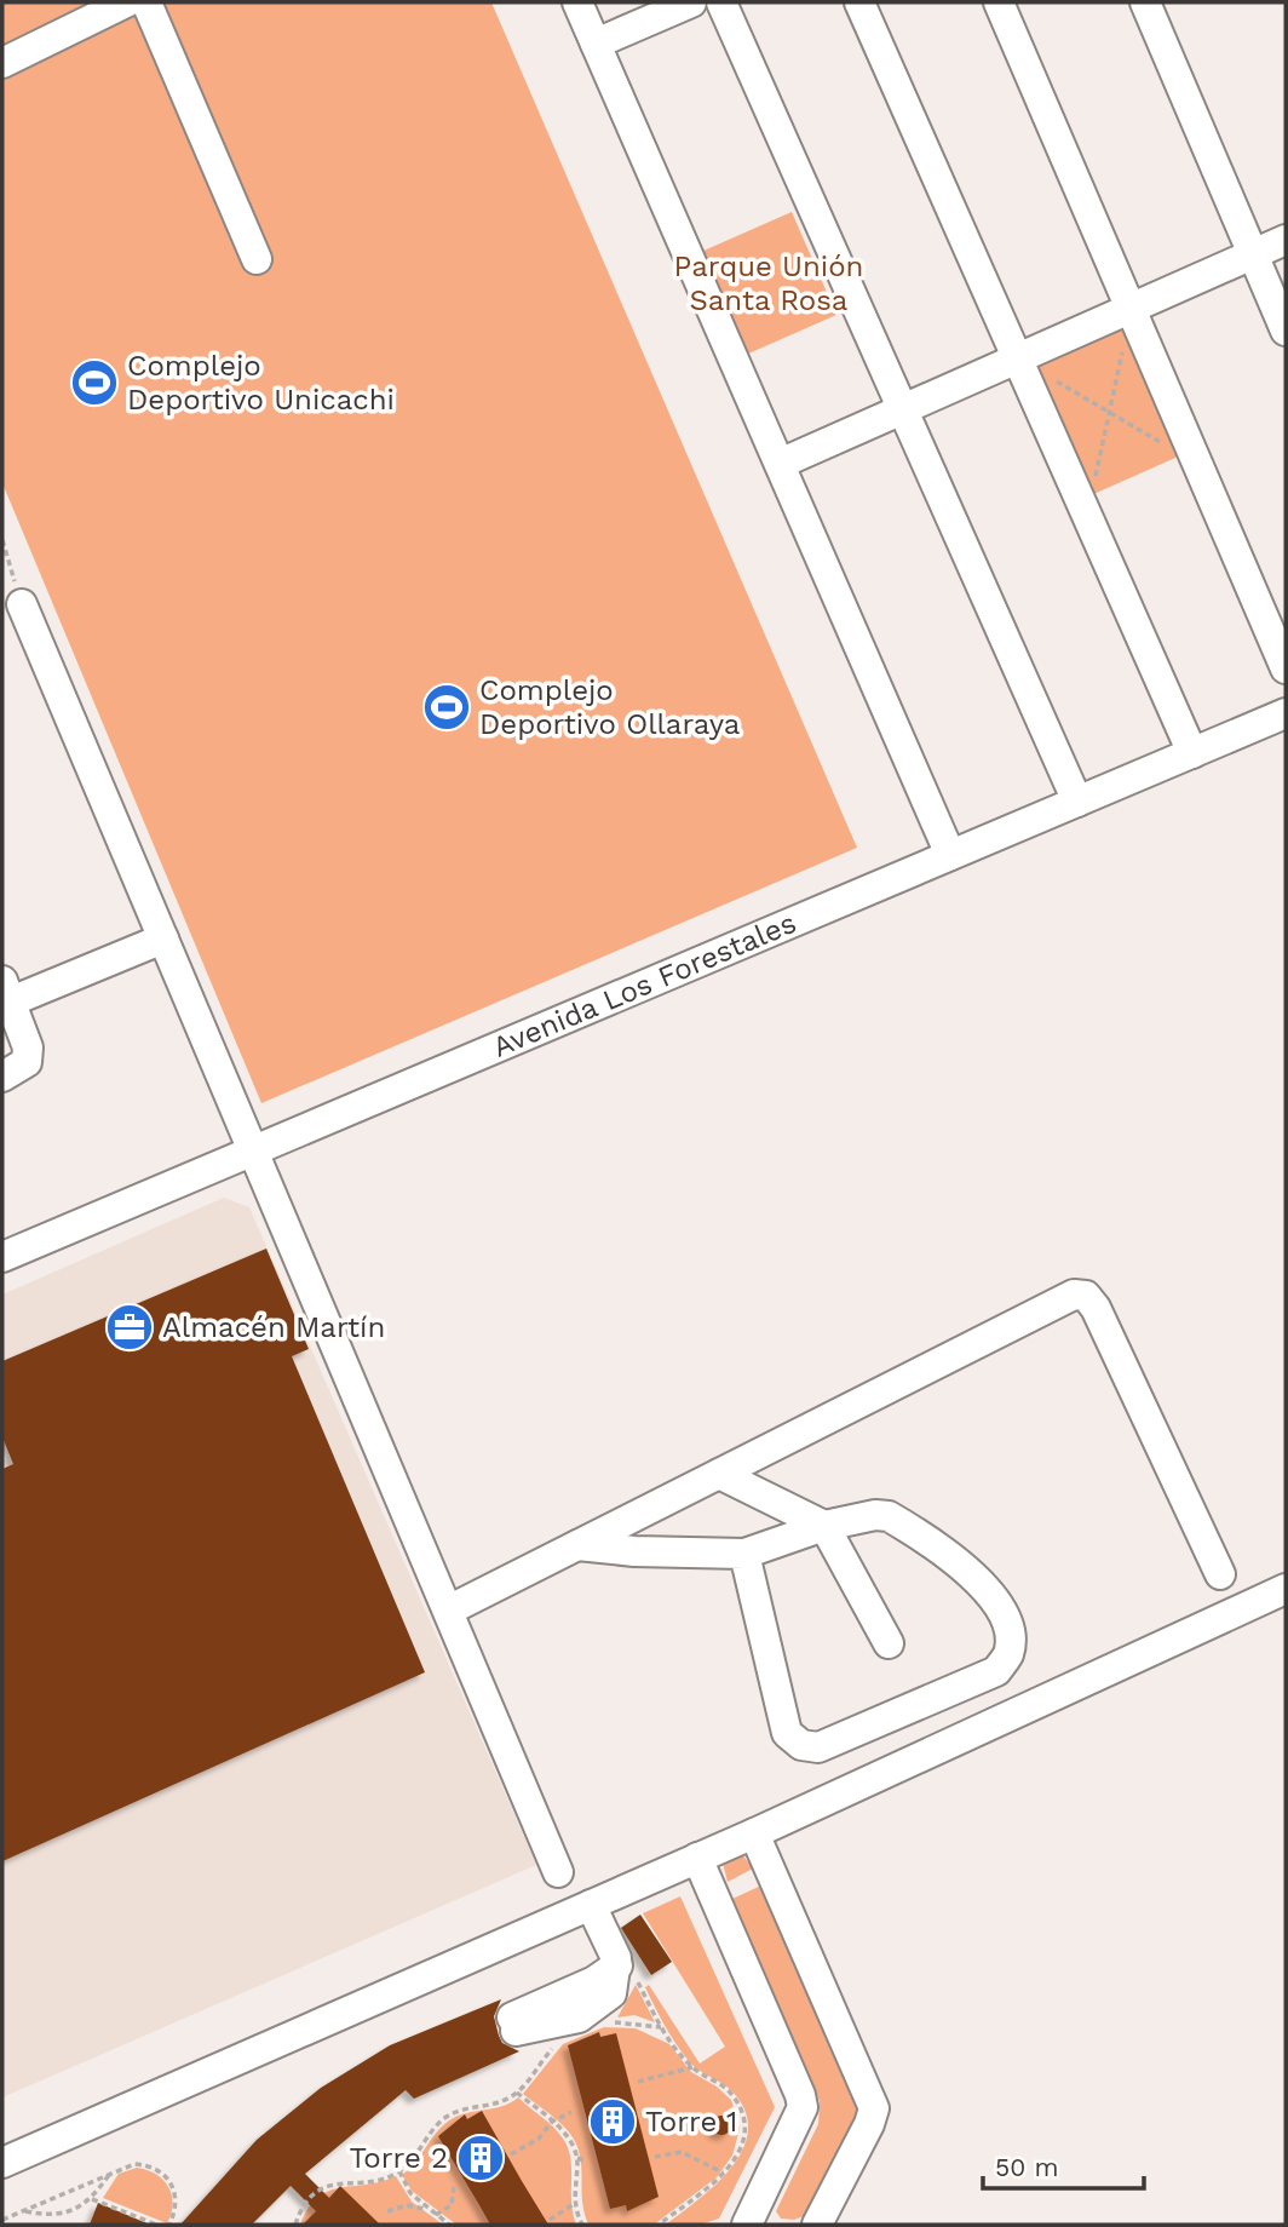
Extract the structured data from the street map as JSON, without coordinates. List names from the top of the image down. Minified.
{"streets":{"street":["Avenida Los Forestales"]},"parks":["Parque Unión Santa Rosa"],"places":{"sports":["Complejo Deportivo Unicachi","Complejo Deportivo Ollaraya"],"office":["Almacén Martín"],"building":["Torre 1","Torre 2"]},"scale_bar":"50 m"}
